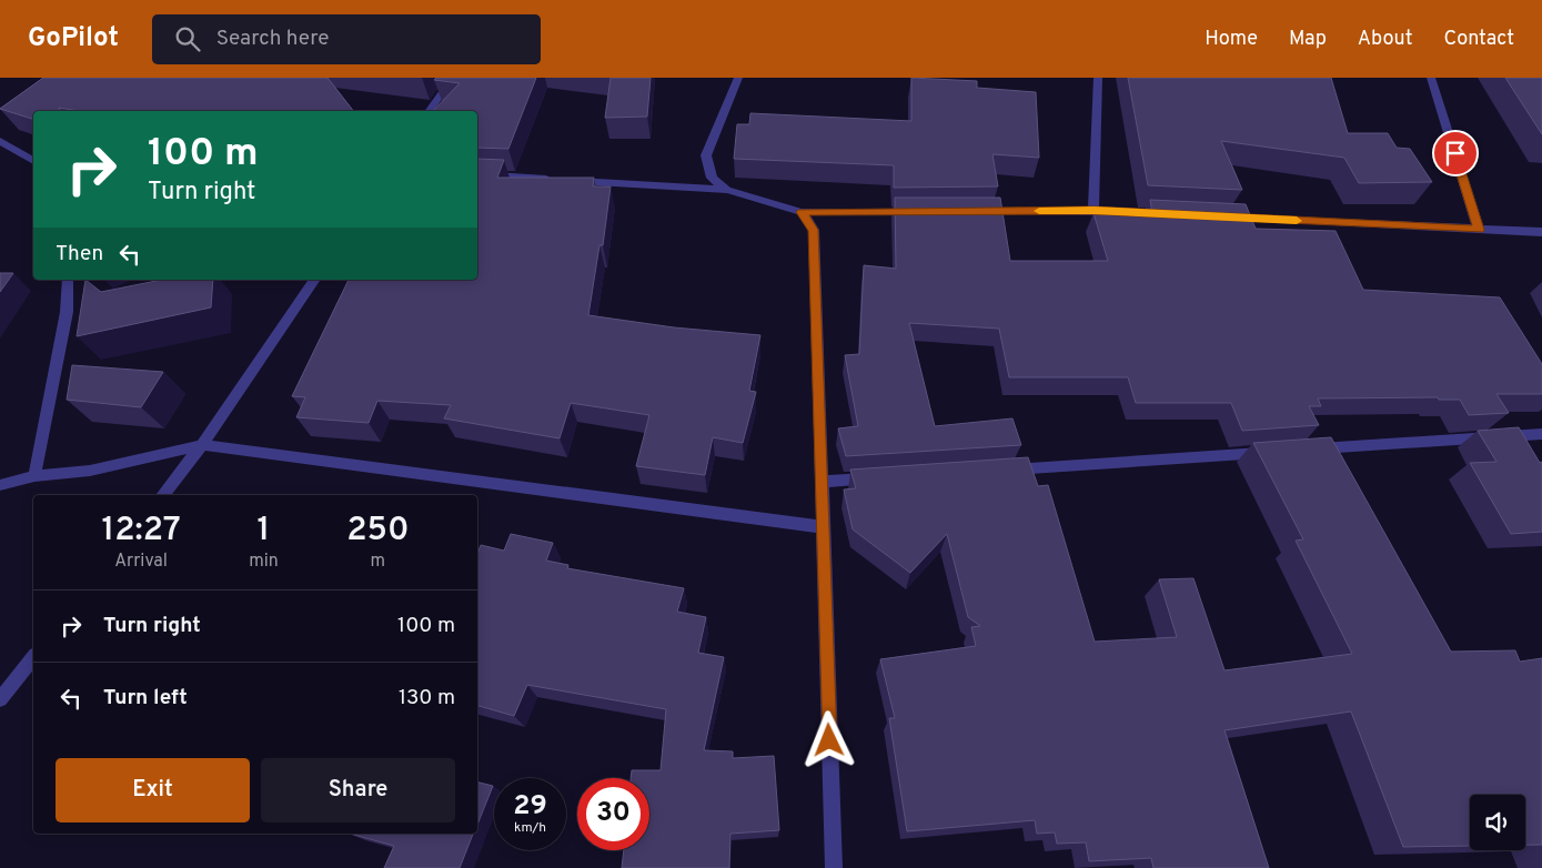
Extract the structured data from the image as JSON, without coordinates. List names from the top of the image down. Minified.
{"page":{"header":"GoPilot","search":"Search here","nav":["Home","Map","About","Contact"],"turn":["100 m","Turn right"],"then":"Then","eta":["12:27","Arrival","1","min","250","m"],"list":[{"name":"Turn right","value":"100 m"},{"name":"Turn left","value":"130 m"}],"buttons":["Exit","Share"],"speed":"29 km/h","limit":"30"}}
